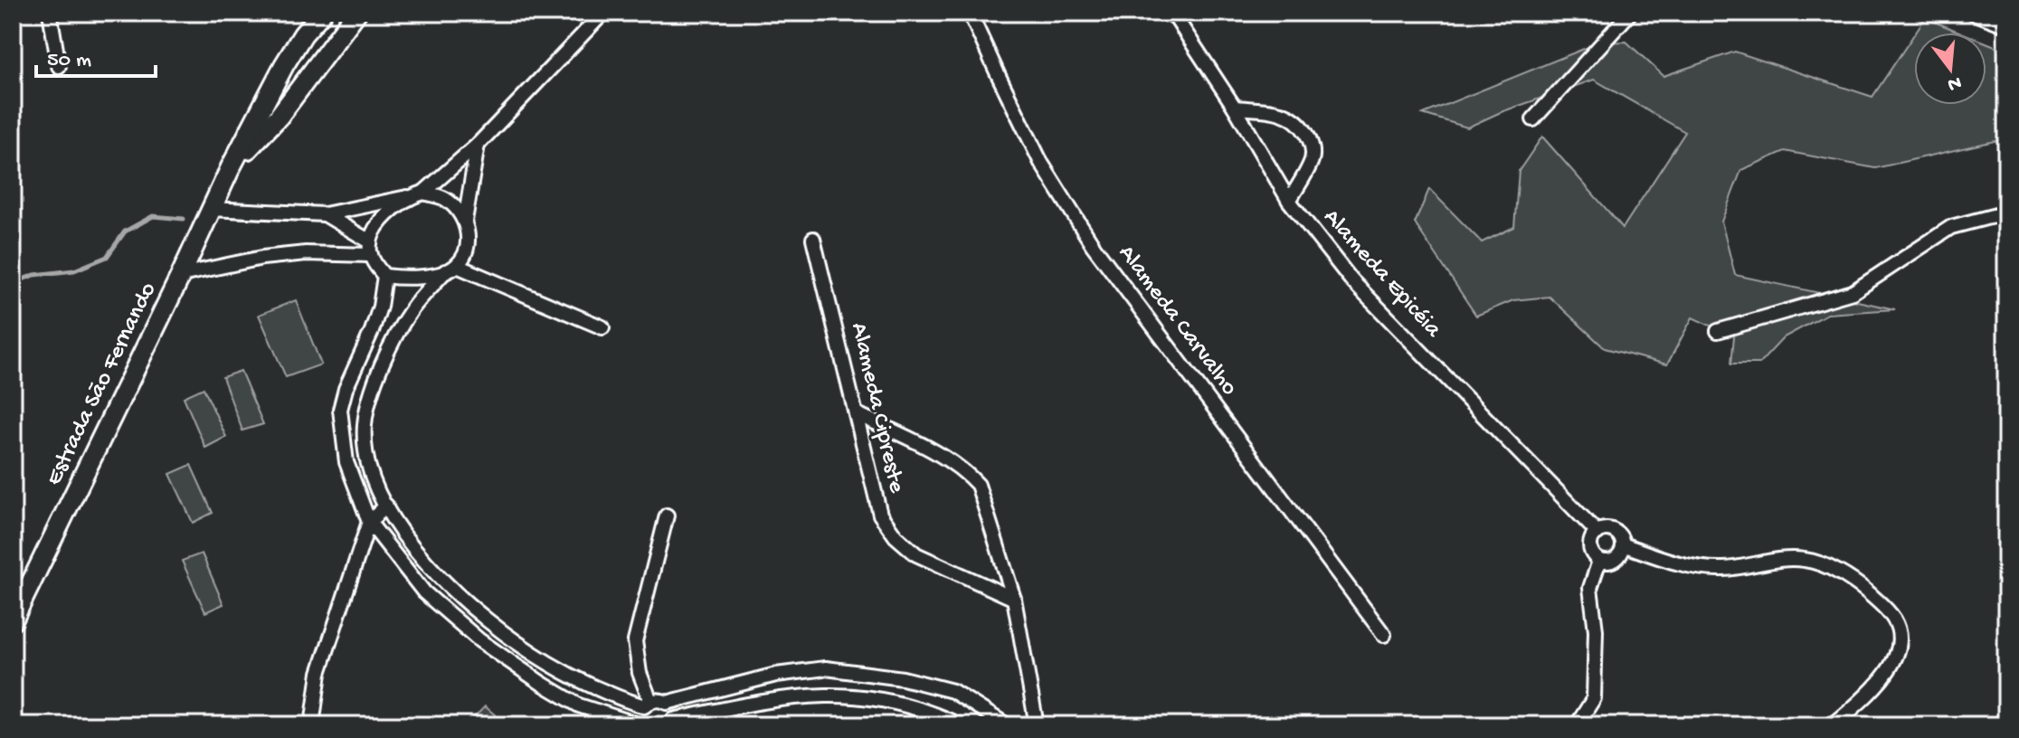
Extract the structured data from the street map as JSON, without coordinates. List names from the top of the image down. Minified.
{"streets":{"main road":["Estrada São Fernando"],"street":["Alameda Epicéia","Alameda Carvalho","Alameda Cipreste"]},"scale_bar":"50 m","north":"bottom"}
